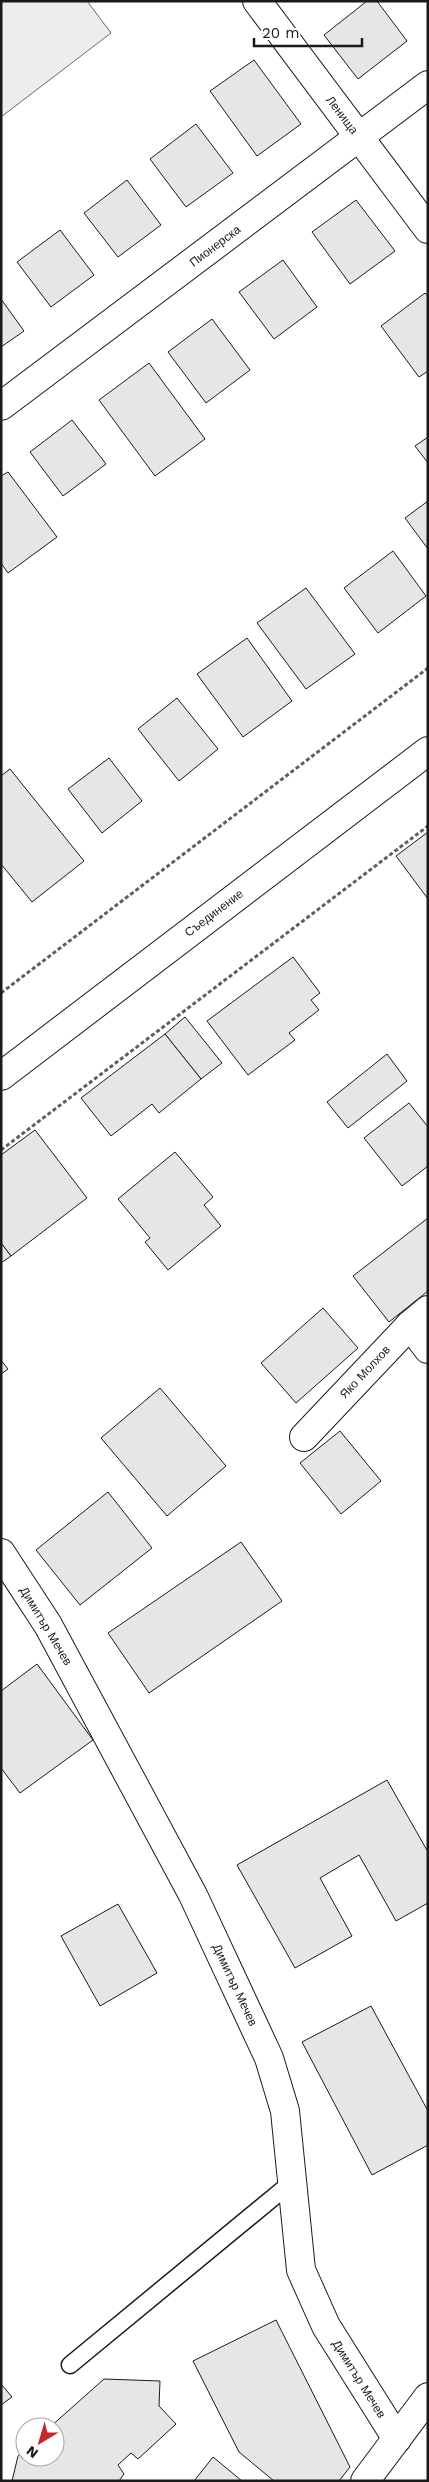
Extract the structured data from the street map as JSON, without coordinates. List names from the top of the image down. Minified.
{"streets":{"street":["Ленища","Пионерска","Съединение","Яко Молхов","Димитър Мечев"]},"crossings":[["Ленища","Пионерска"]],"scale_bar":"20 m","north":"bottom left"}
